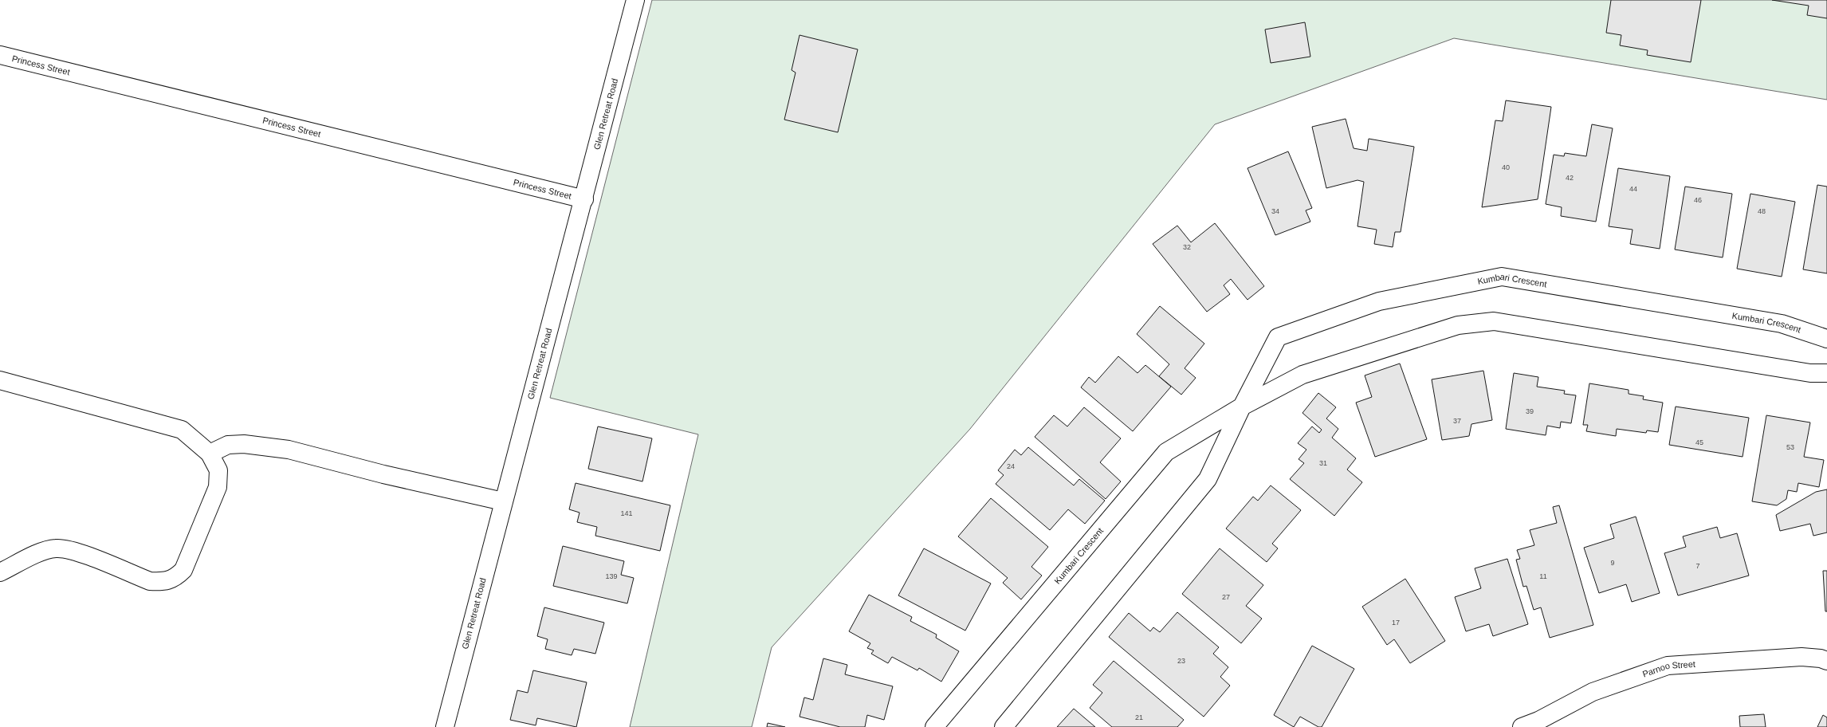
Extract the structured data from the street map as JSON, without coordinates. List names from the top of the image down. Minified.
{"streets":{"street":["Princess Street","Glen Retreat Road","Kumbari Crescent","Parnoo Street"]},"crossings":[["Princess Street","Glen Retreat Road"]],"house_numbers":["40","42","44","46","34","48","32","39","37","45","53","31","24","141","9","7","139","11","27","17","23","21"]}
